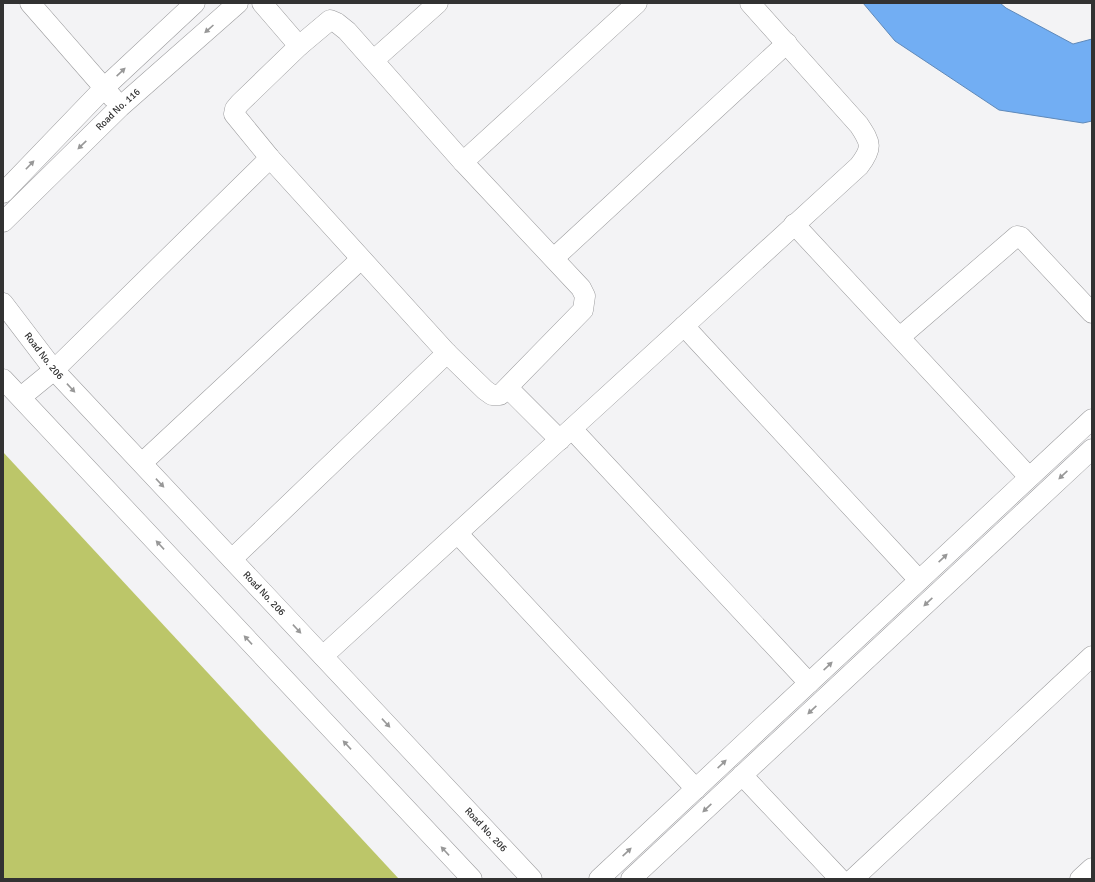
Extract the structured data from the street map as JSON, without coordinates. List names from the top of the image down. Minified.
{"streets":{"street":["Road No. 116","Road No. 206"]}}
